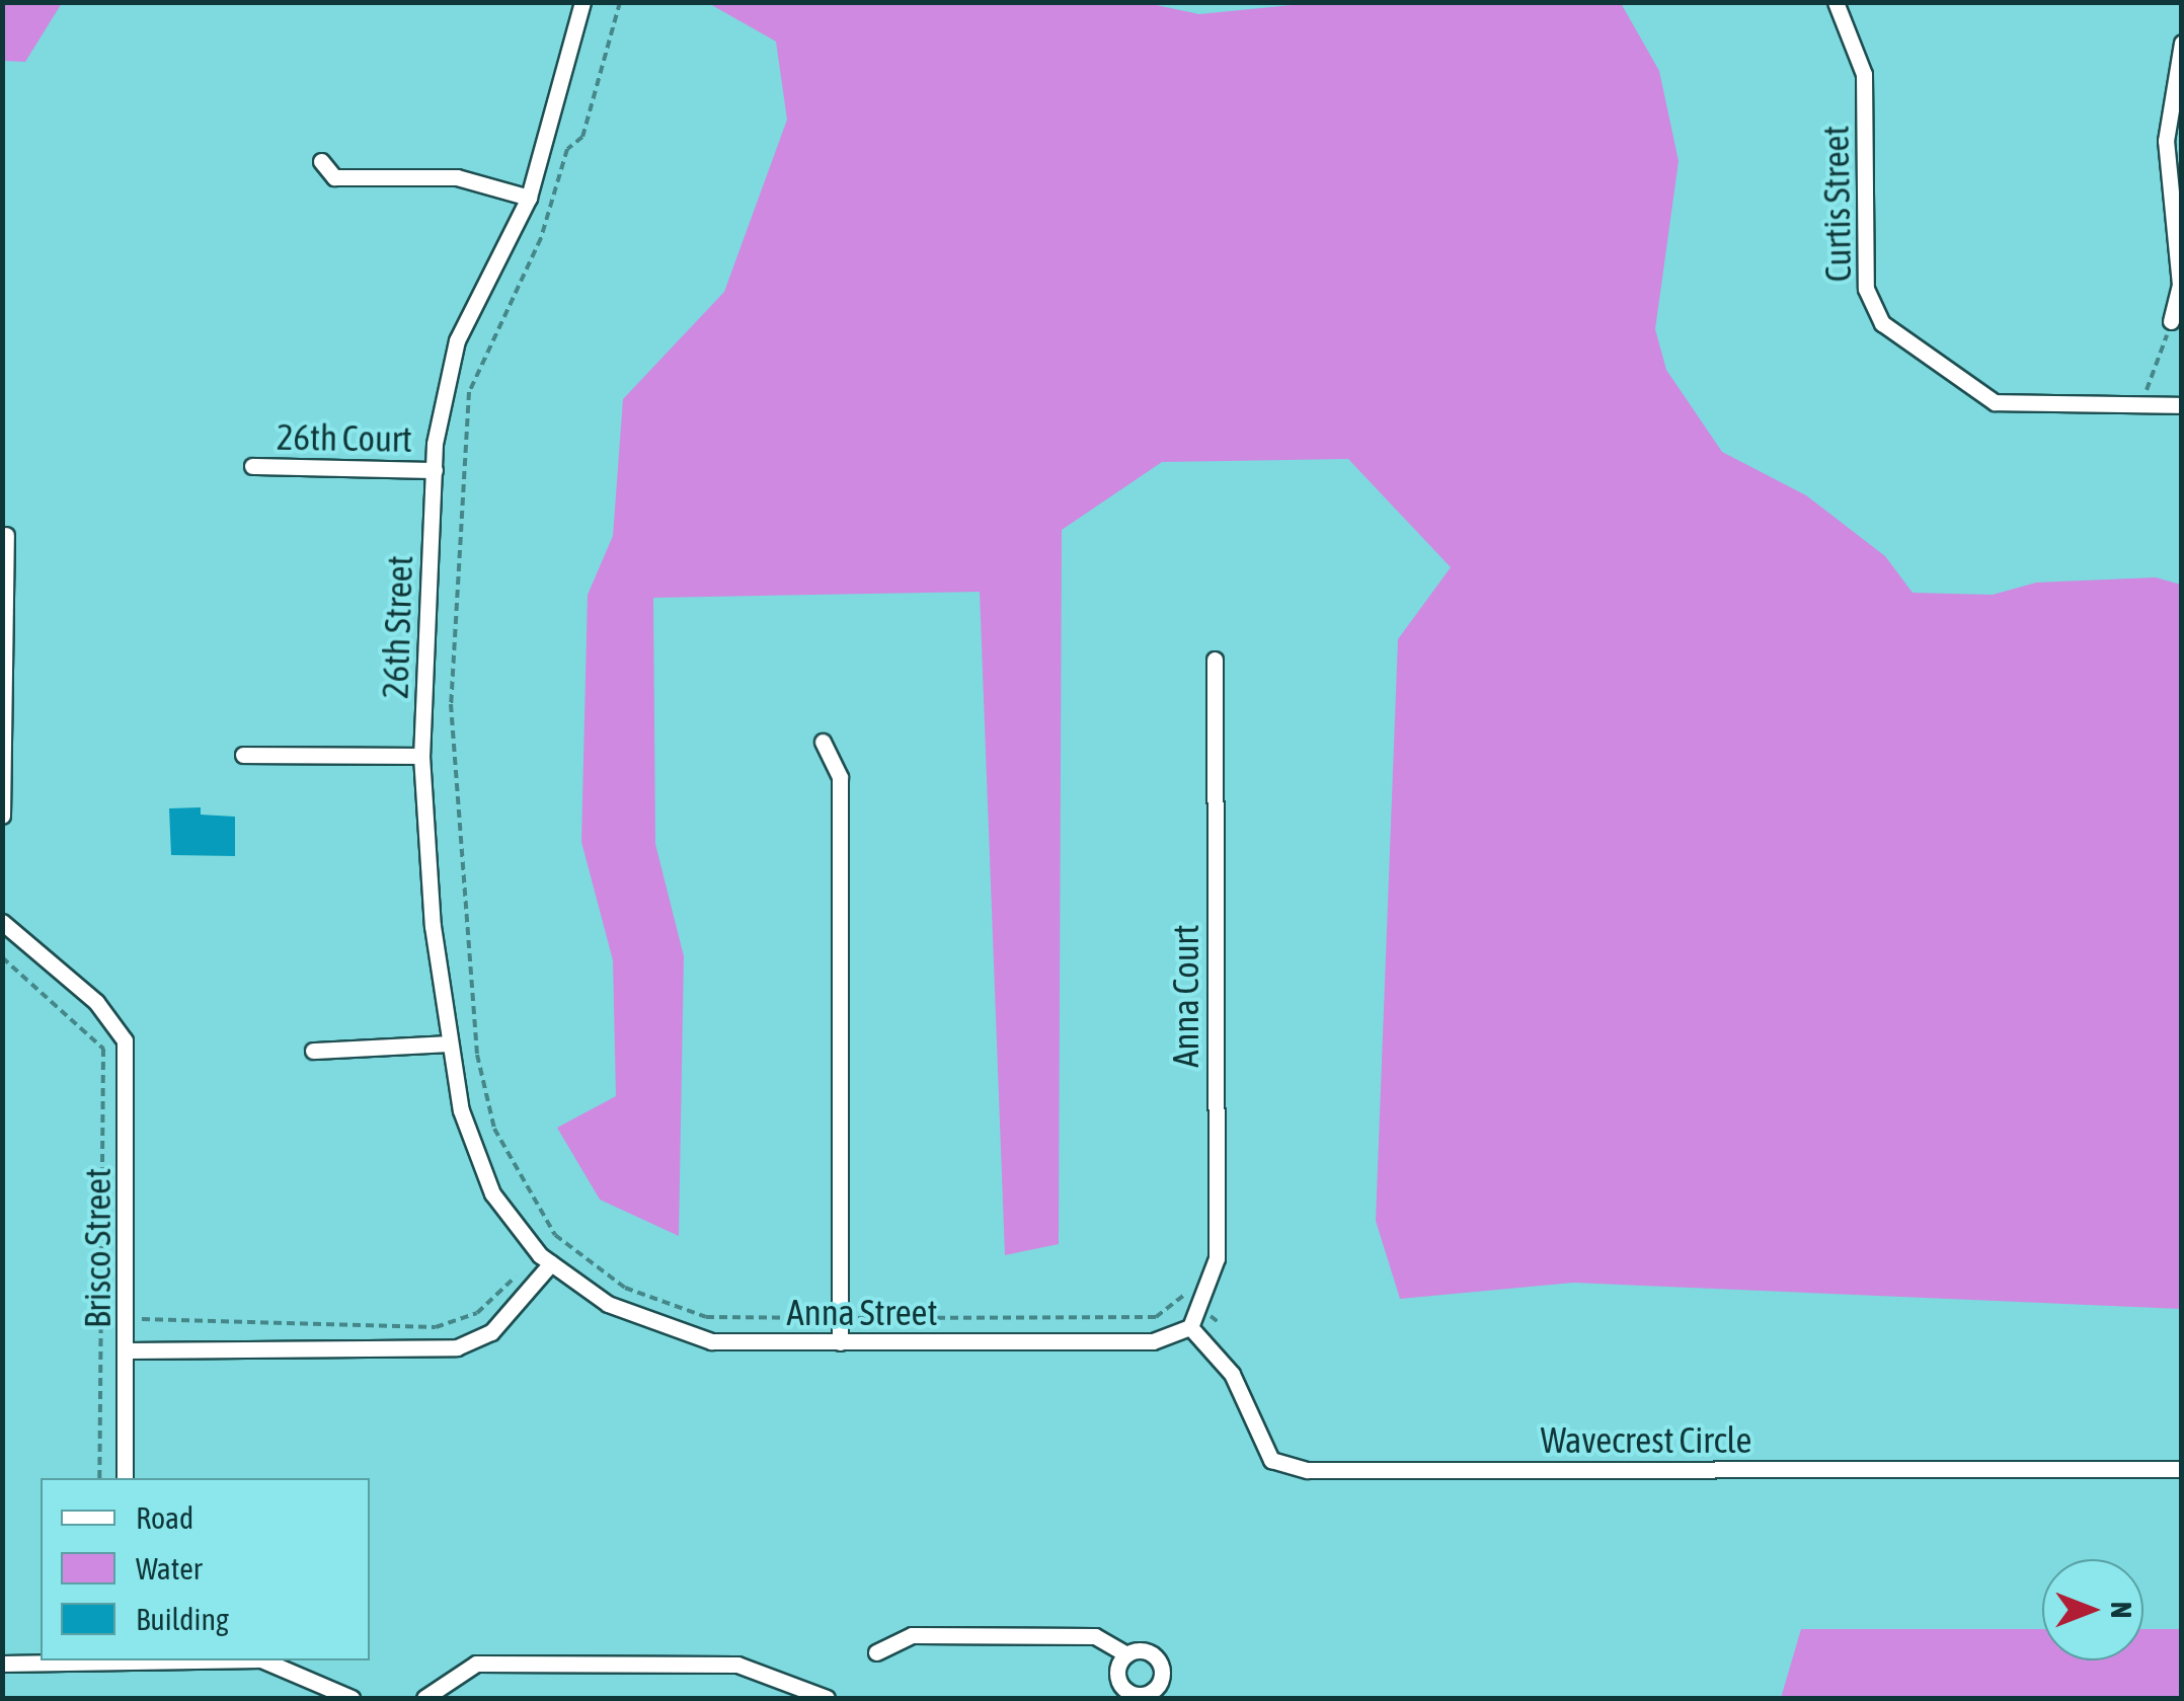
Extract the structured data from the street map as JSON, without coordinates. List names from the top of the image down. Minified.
{"streets":{"street":["Curtis Street","26th Court","26th Street","Anna Court","Brisco Street","Anna Street","Wavecrest Circle"]},"crossings":[["26th Court","26th Street"],["26th Street","Anna Street"],["Anna Court","Anna Street"],["Anna Court","Wavecrest Circle"],["Anna Street","Wavecrest Circle"]],"legend":["Road","Water","Building"],"north":"right"}
